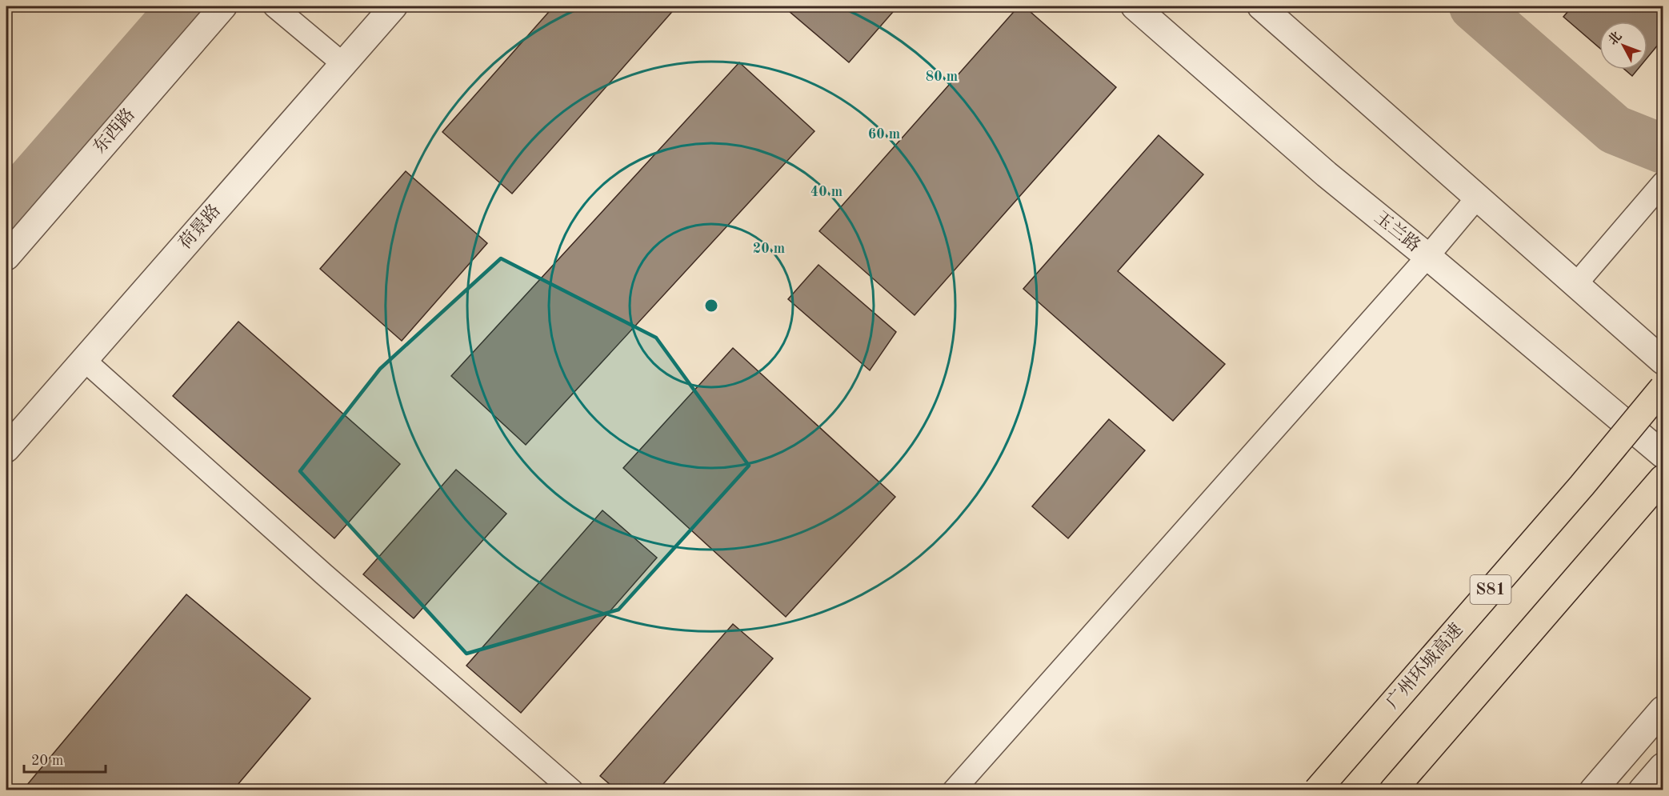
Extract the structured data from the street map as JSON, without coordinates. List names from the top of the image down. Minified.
{"streets":{"highway":["S81","广州环城高速"],"street":["东西路","荷景路","玉兰路"]},"scale_bar":"20 m","north":"top left","rings":["80 m","60 m","40 m","20 m"]}
